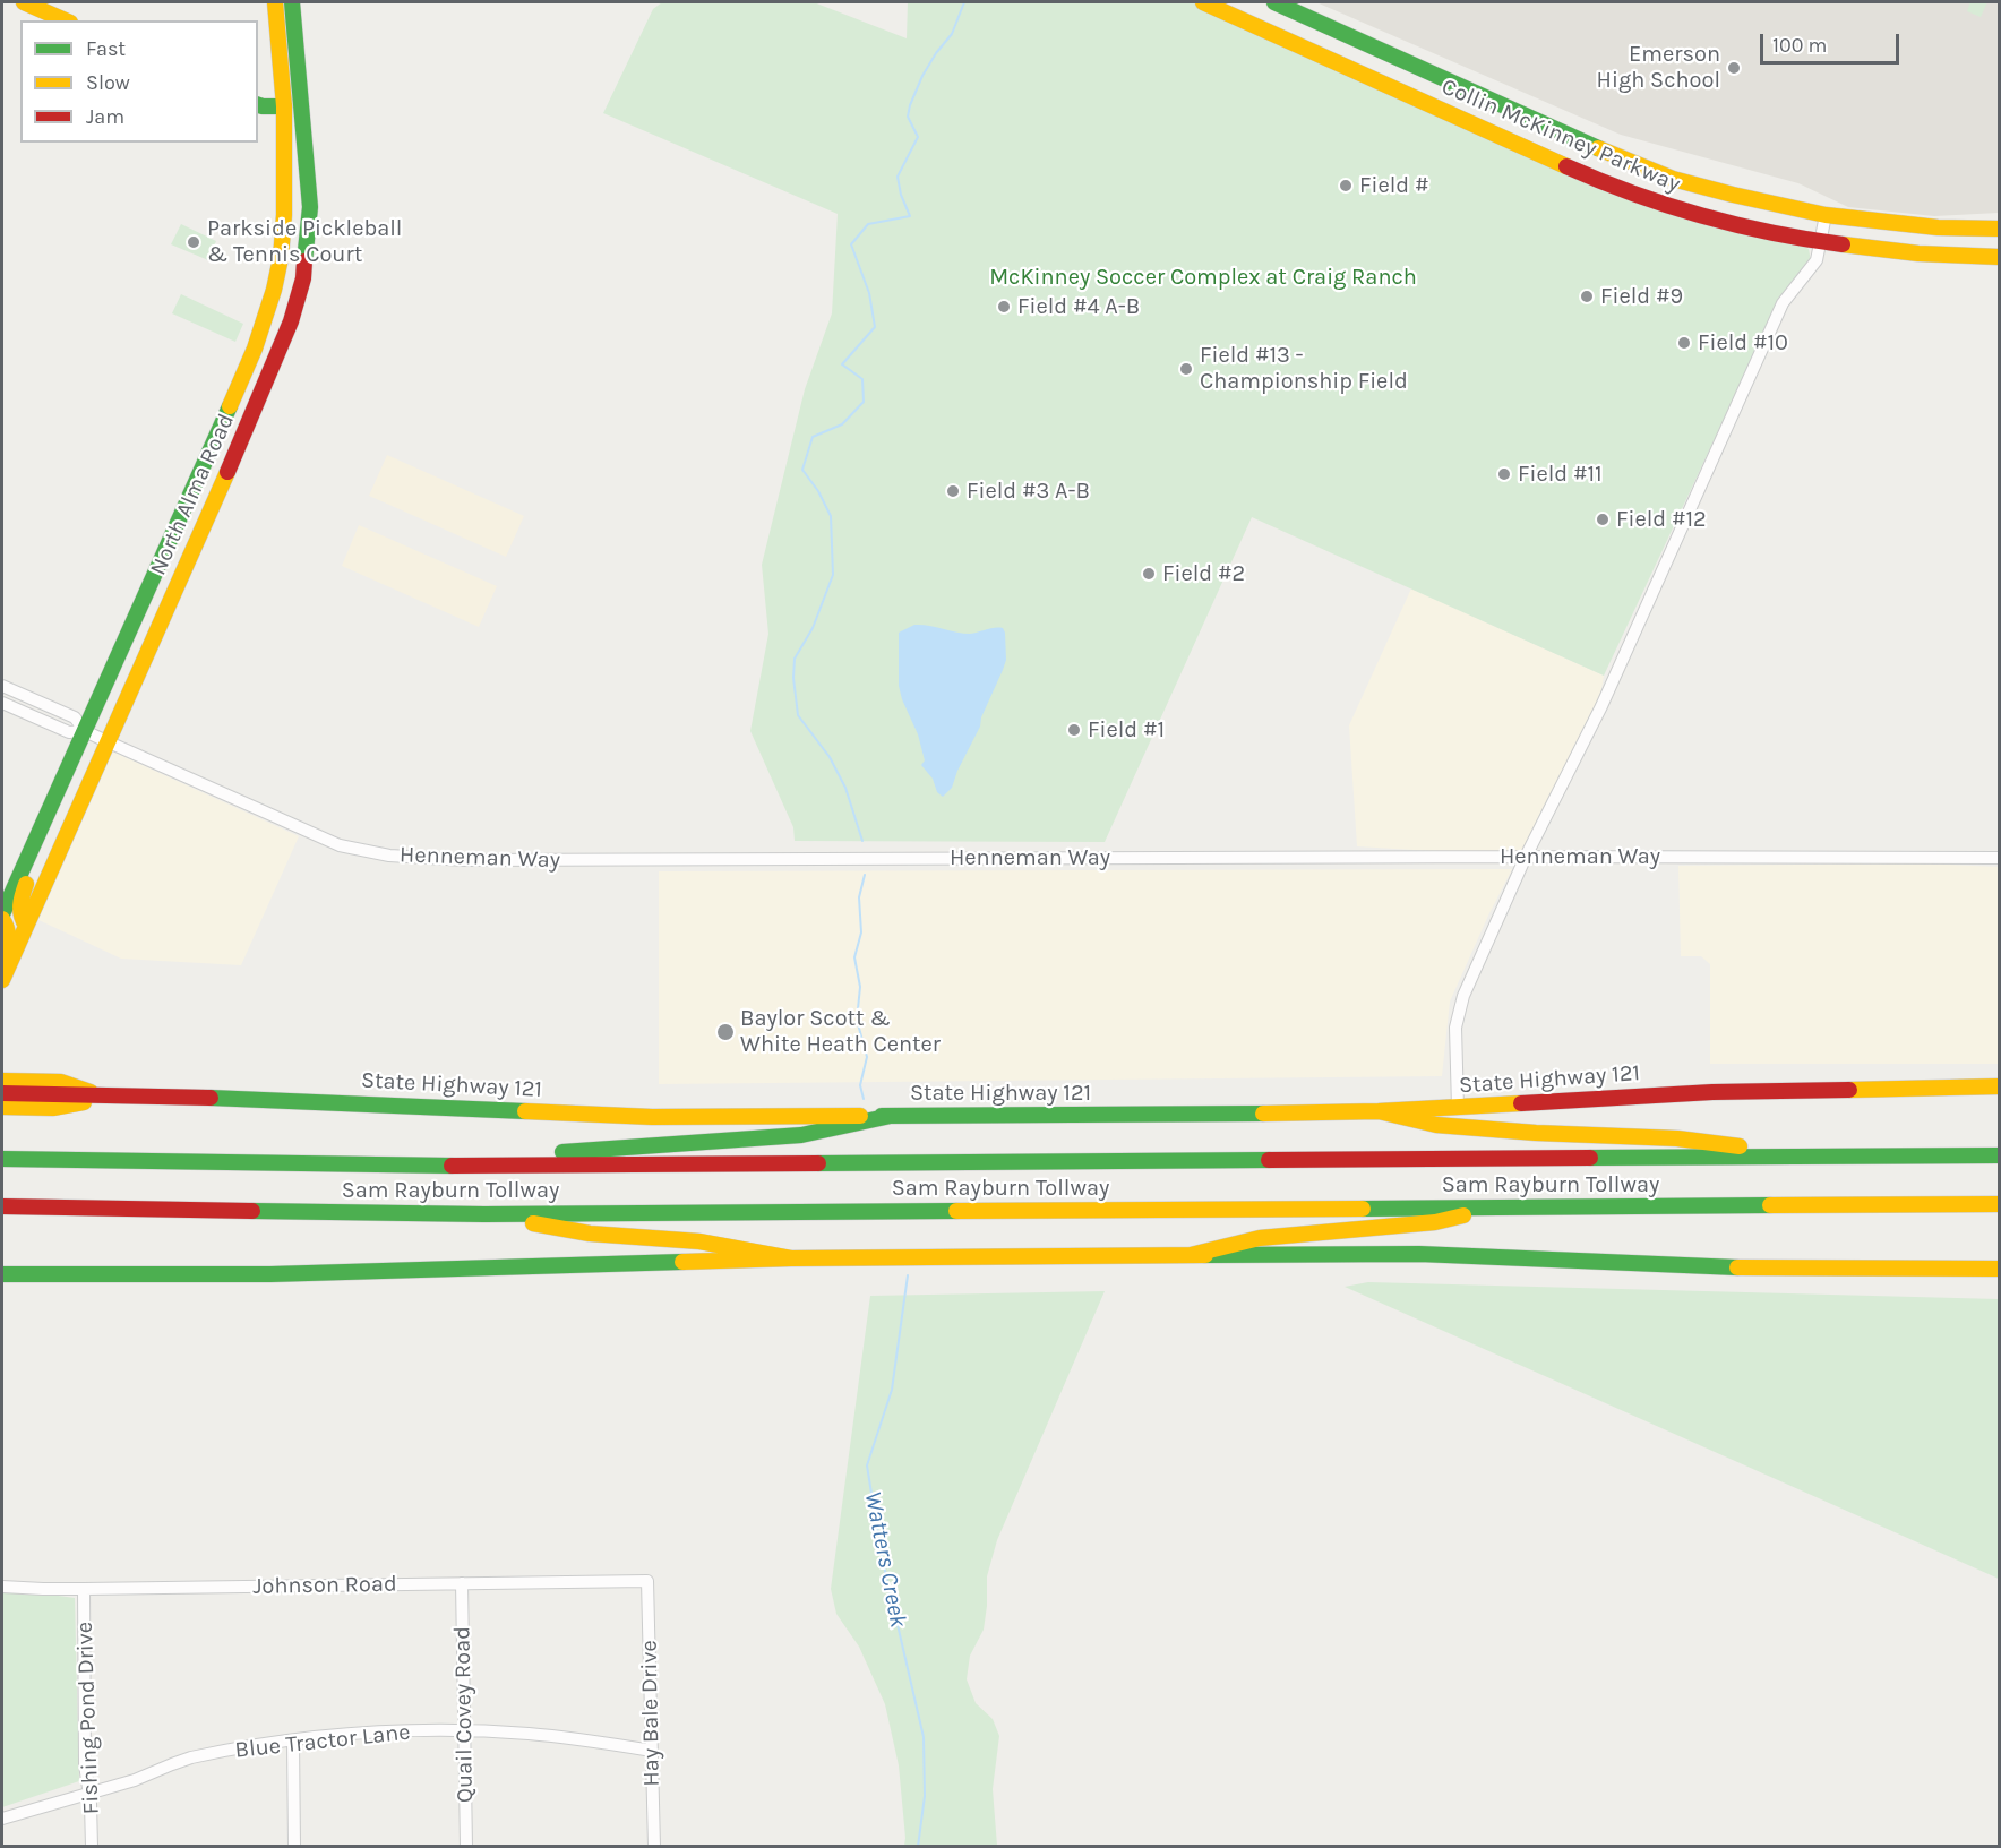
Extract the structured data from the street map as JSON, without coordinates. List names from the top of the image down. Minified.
{"streets":{"main road":["Collin McKinney Parkway","North Alma Road","State Highway 121","Sam Rayburn Tollway"],"street":["Henneman Way","Johnson Road","Hay Bale Drive","Quail Covey Road","Fishing Pond Drive","Blue Tractor Lane"]},"crossings":[["North Alma Road","Henneman Way"],["Johnson Road","Hay Bale Drive"],["Johnson Road","Quail Covey Road"],["Johnson Road","Fishing Pond Drive"],["Hay Bale Drive","Blue Tractor Lane"],["Quail Covey Road","Blue Tractor Lane"],["Fishing Pond Drive","Blue Tractor Lane"]],"water":["Watters Creek"],"parks":["McKinney Soccer Complex at Craig Ranch"],"places":["Emerson High School","Field #","Parkside Pickleball & Tennis Court","Field #9","Field #4 A-B","Field #10","Field #13 - Championship Field","Field #11","Field #3 A-B","Field #12","Field #2","Field #1","Baylor Scott & White Heath Center"],"legend":["Fast","Slow","Jam"],"scale_bar":"100 m"}
